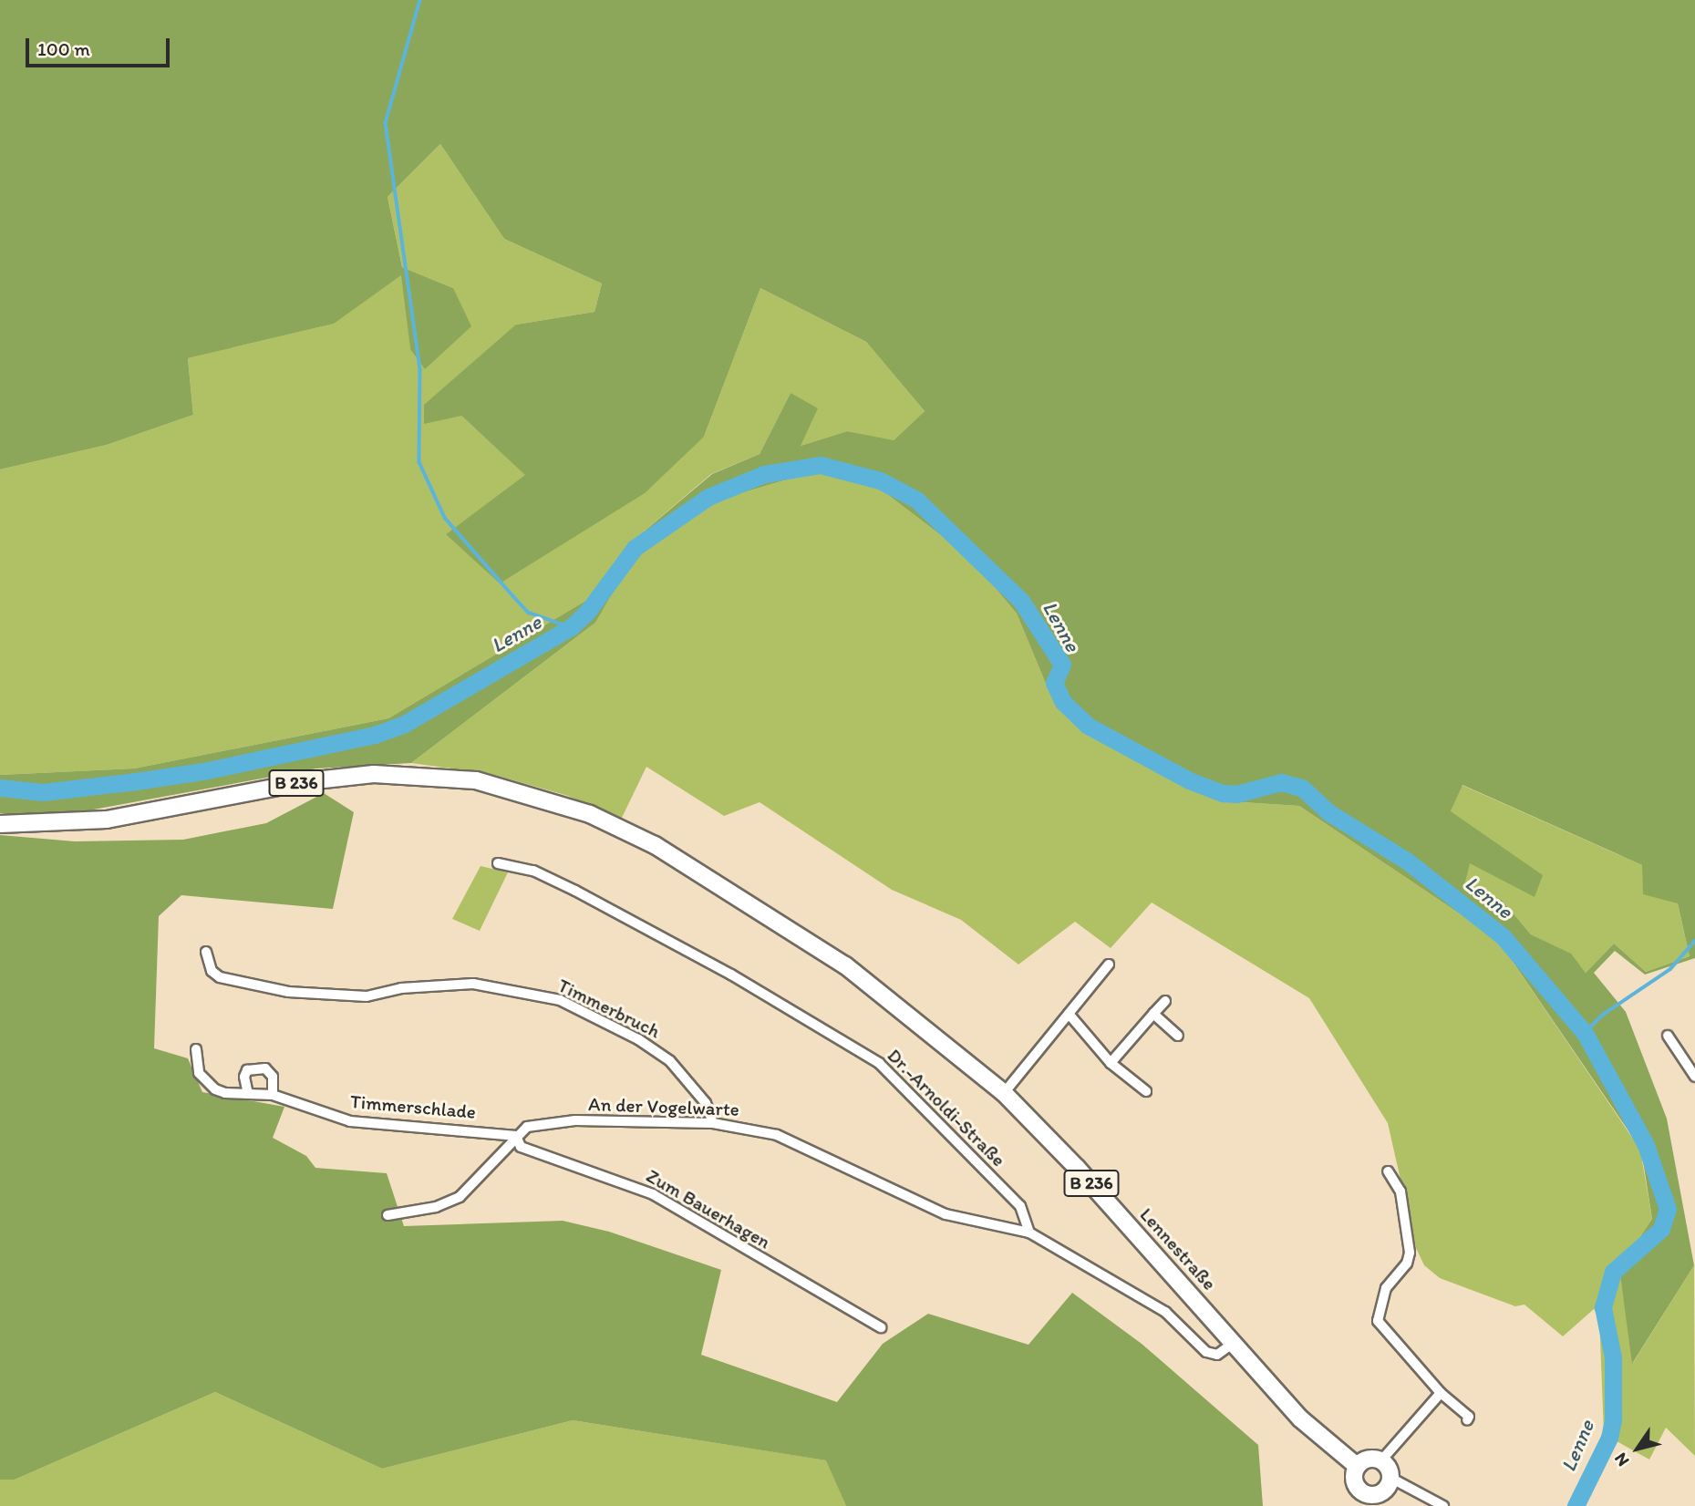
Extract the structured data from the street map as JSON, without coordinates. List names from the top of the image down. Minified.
{"streets":{"main road":["B 236","Lennestraße"],"street":["Timmerbruch","Timmerschlade","An der Vogelwarte","Dr.-Arnoldi-Straße","Zum Bauerhagen"]},"crossings":[["B 236","Lennestraße"],["Timmerbruch","An der Vogelwarte"],["Timmerschlade","An der Vogelwarte"],["Timmerschlade","Zum Bauerhagen"],["An der Vogelwarte","Dr.-Arnoldi-Straße"],["An der Vogelwarte","Zum Bauerhagen"]],"water":["Lenne"],"scale_bar":"100 m","north":"bottom left"}
